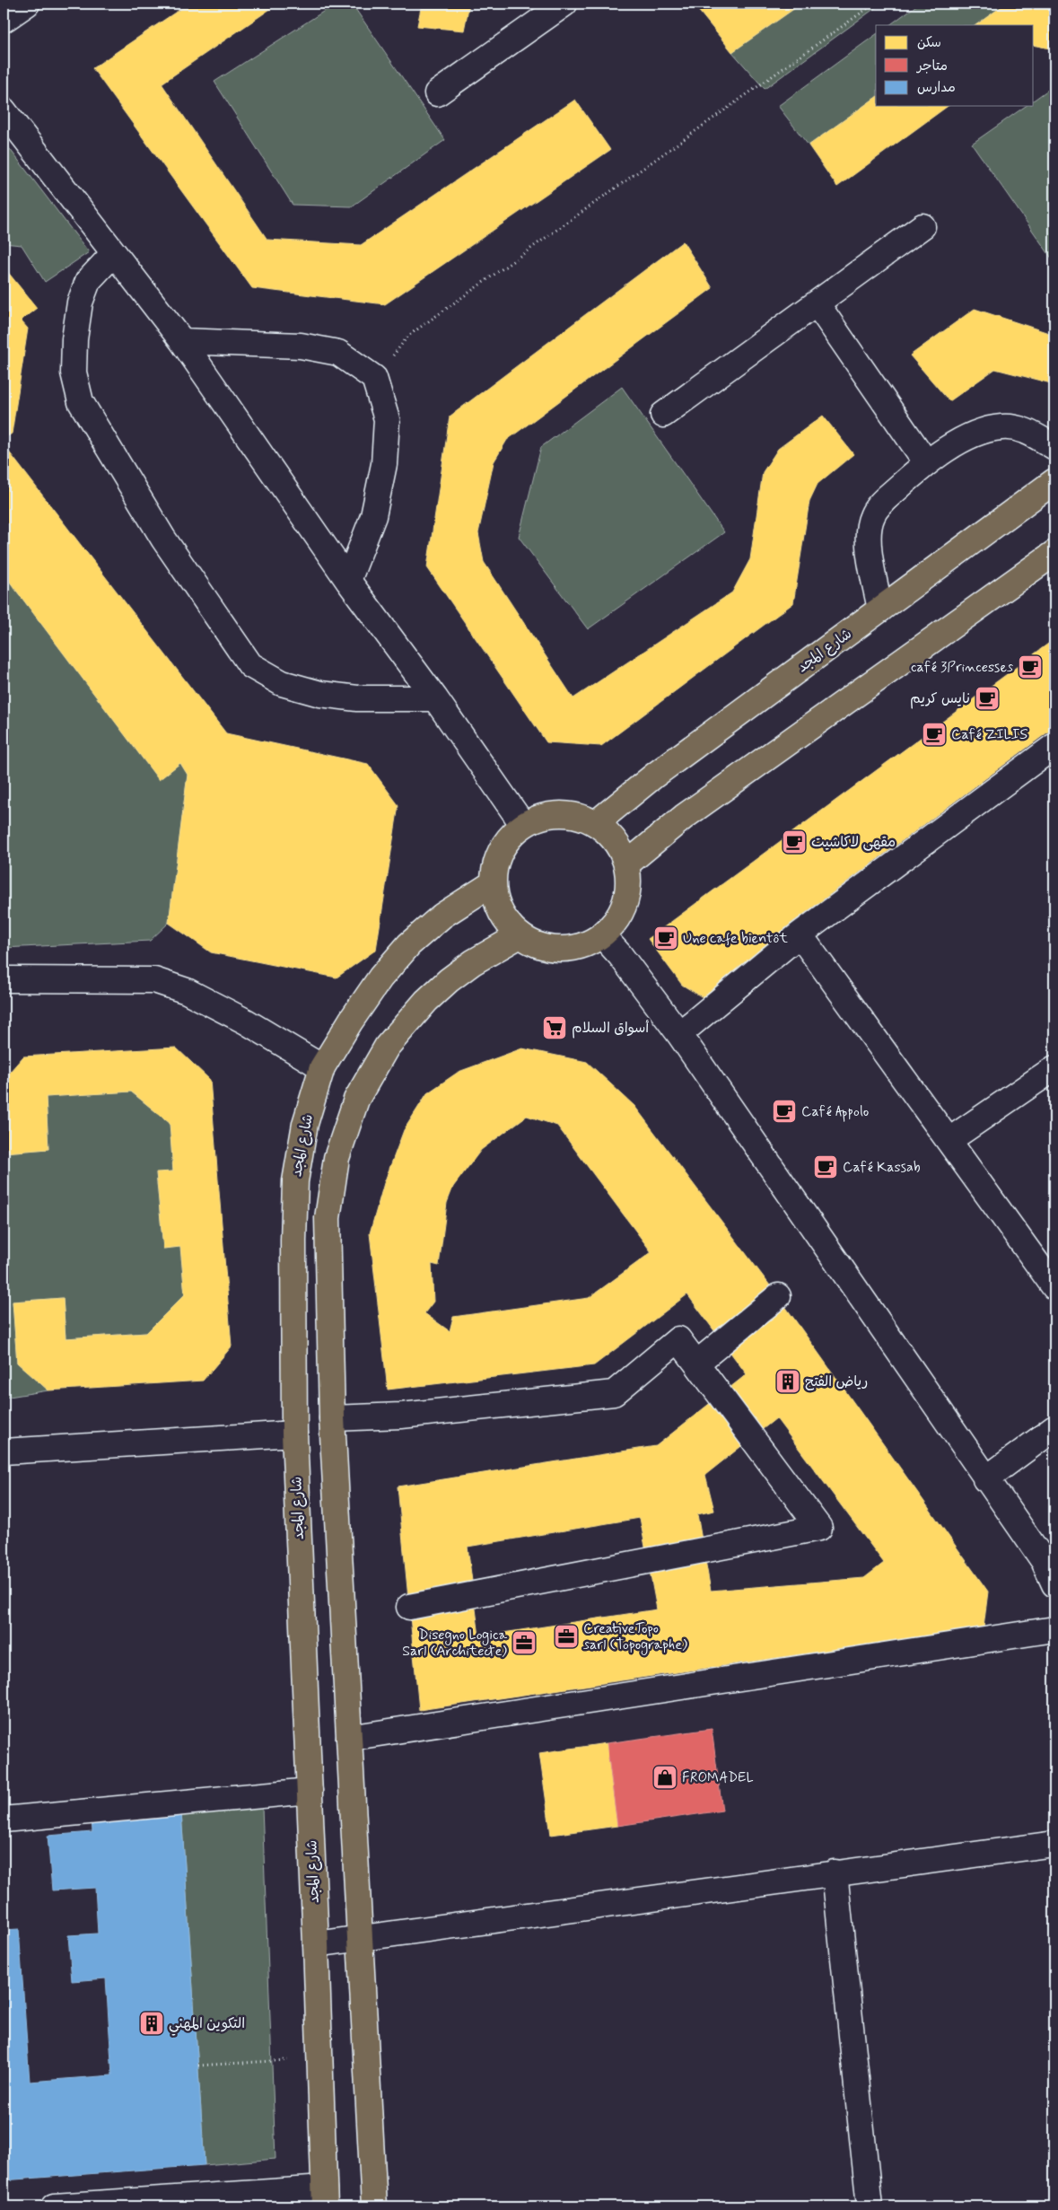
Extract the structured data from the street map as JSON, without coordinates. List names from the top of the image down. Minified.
{"streets":{"main road":["شارع المجد"]},"places":{"cafe":["café 3Princesses","نايس كريم","Café ZILIS","مقهى لاكاشيت","Une cafe bientôt","Café Appolo","Café Kassab"],"supermarket":["أسواق السلام"],"building":["رياض الفتح","التكوين المهني"],"office":["CreativeTopo sarl (Topographe)","Disegno Logica Sarl (Architecte)"],"shop":["FROMADEL"]},"legend":["سكن","متاجر","مدارس"]}
